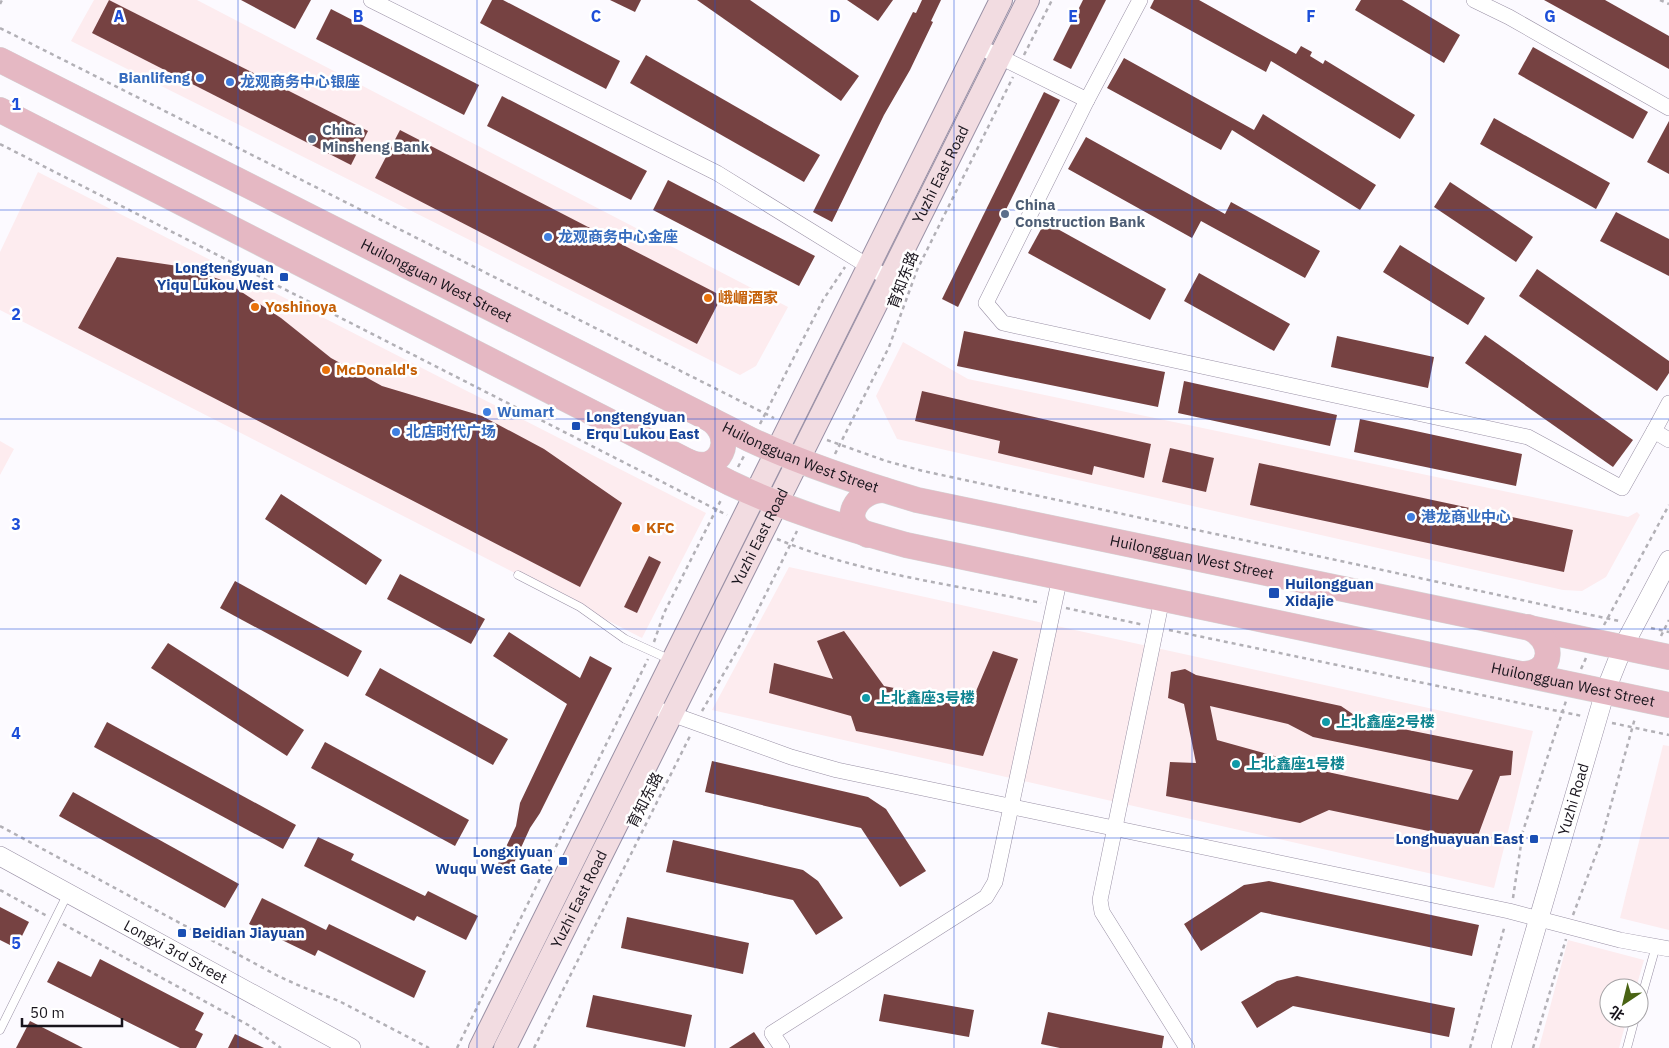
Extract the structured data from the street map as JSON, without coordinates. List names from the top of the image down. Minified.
{"streets":{"main road":["Yuzhi East Road","Huilongguan West Street"],"street":["Yuzhi Road","Longxi 3rd Street"],"path":["育知东路"]},"crossings":[["Yuzhi East Road","育知东路"],["Yuzhi East Road","Huilongguan West Street"],["Huilongguan West Street","Yuzhi Road"]],"places":{"other":["Bianlifeng","龙观商务中心银座","China Minsheng Bank","China Construction Bank","龙观商务中心金座","峨嵋酒家","Yoshinoya","McDonald's","Wumart","北店时代广场","港龙商业中心","KFC","上北鑫座3号楼","上北鑫座2号楼","上北鑫座1号楼"],"transit":["Longtengyuan Yiqu Lukou West","Longtengyuan Erqu Lukou East","Huilongguan Xidajie","Longhuayuan East","Longxiyuan Wuqu West Gate","Beidian Jiayuan"]},"scale_bar":"50 m","north":"bottom left","grid":{"columns":["A","B","C","D","E","F","G"],"rows":["1","2","3","4","5"]}}
